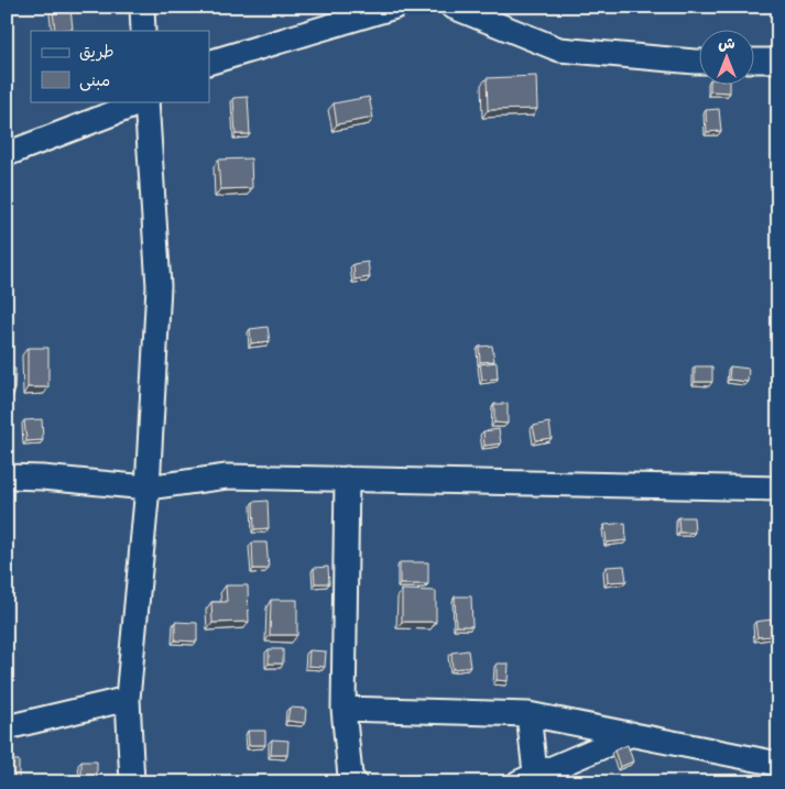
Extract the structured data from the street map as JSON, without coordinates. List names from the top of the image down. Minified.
{"legend":["طريق","مبنى"],"north":"top"}
